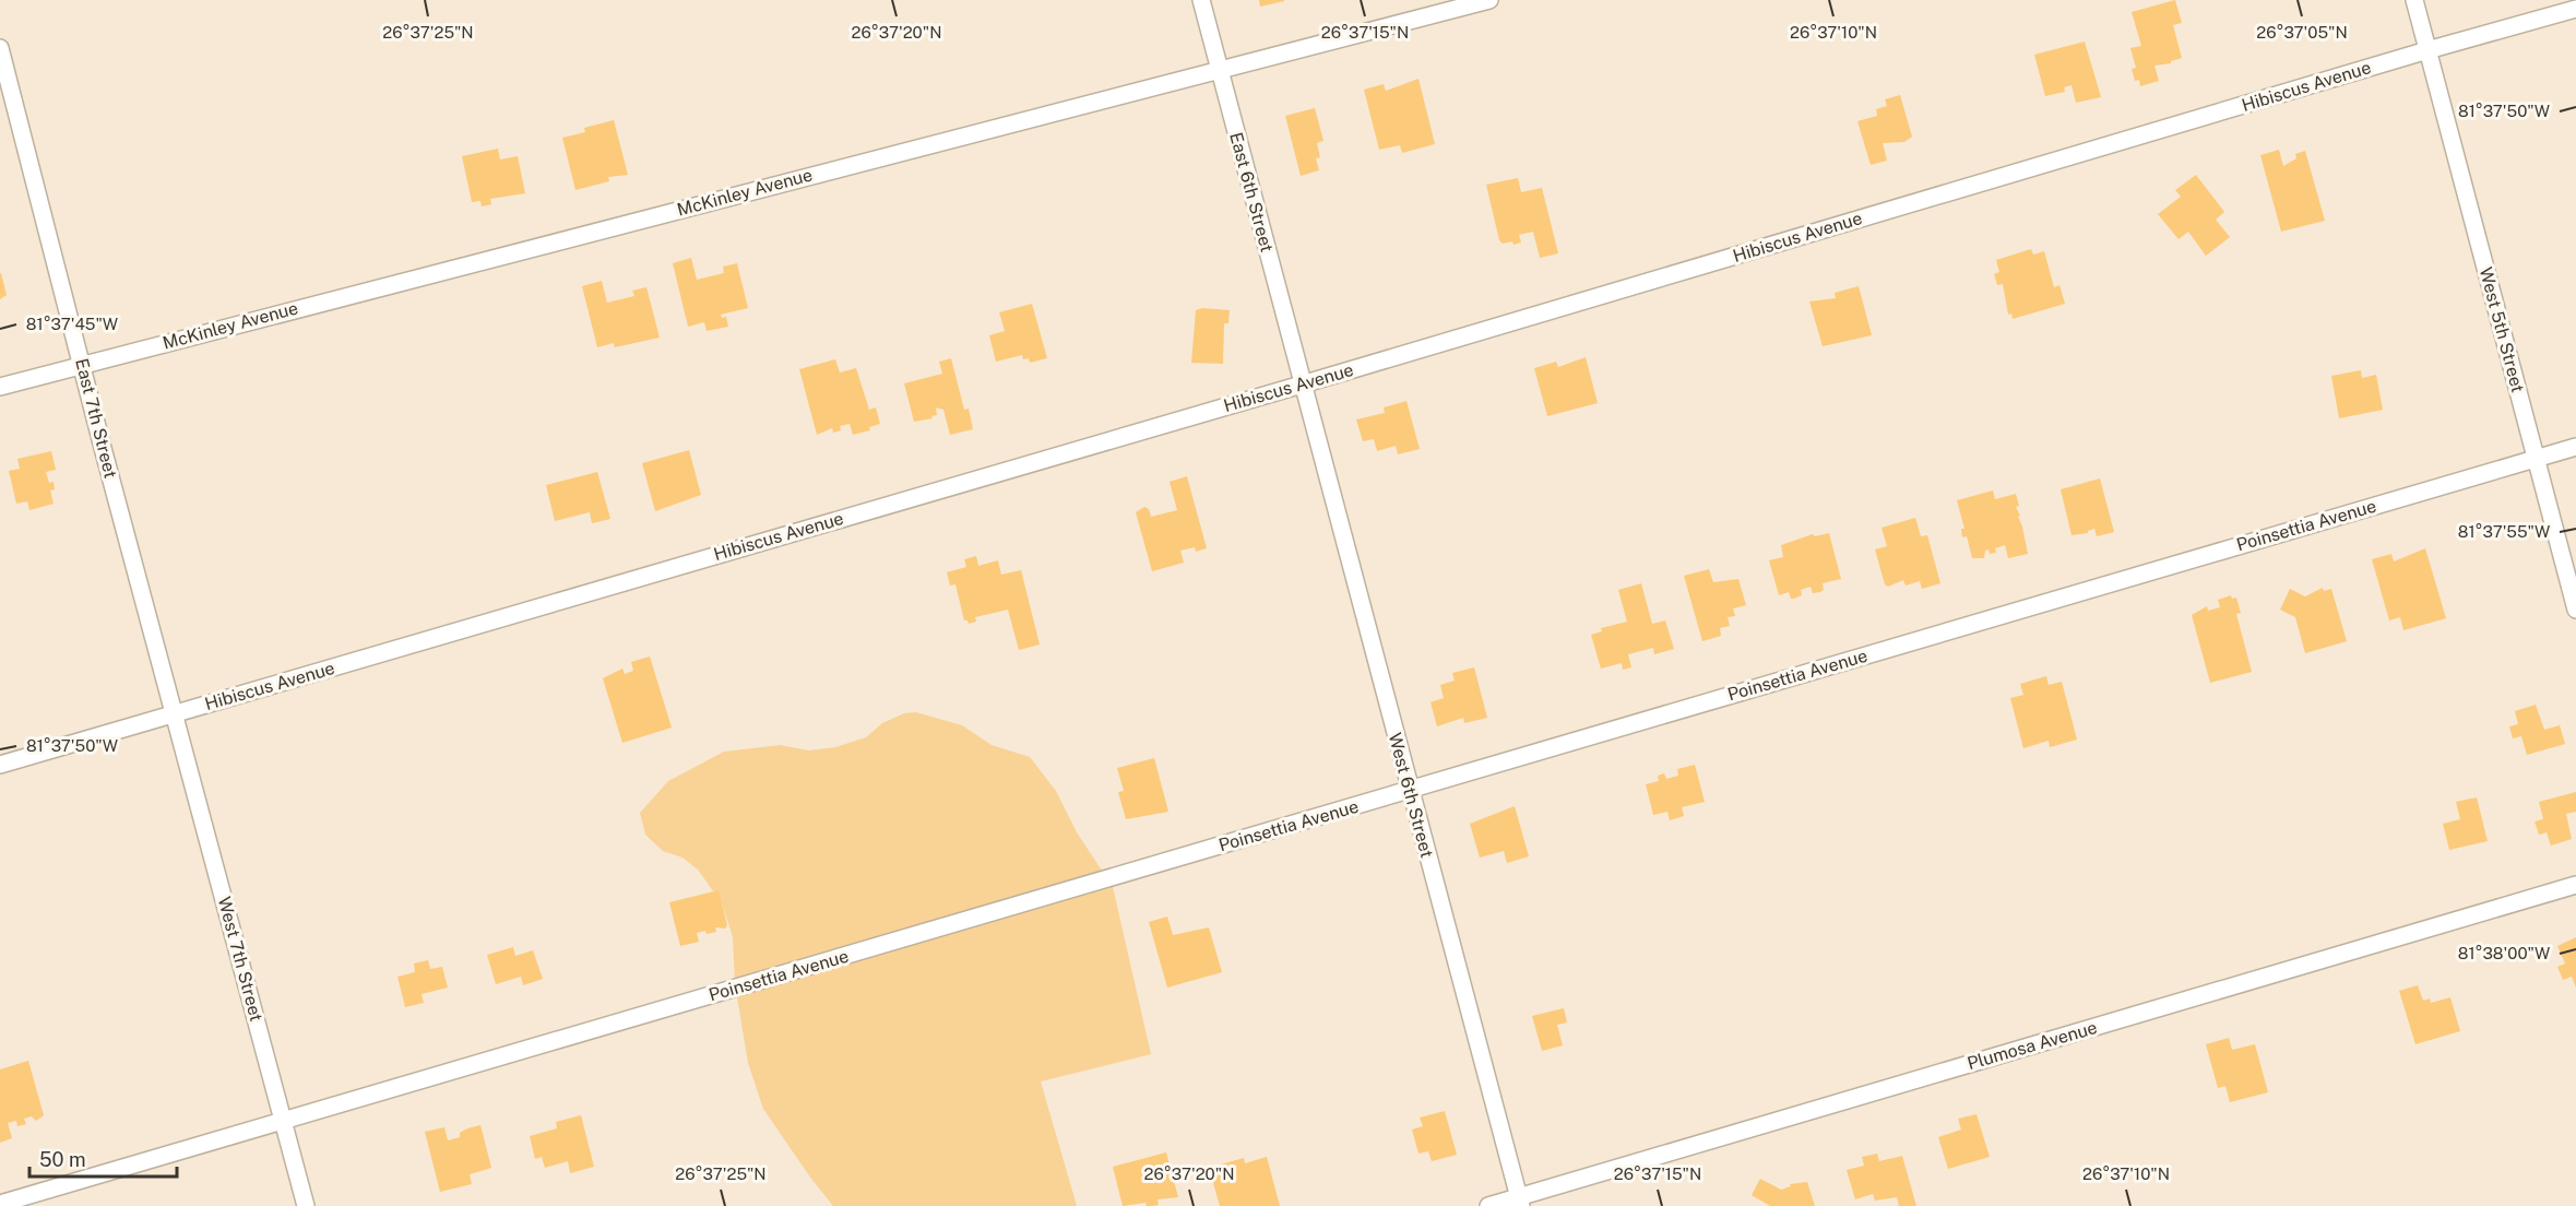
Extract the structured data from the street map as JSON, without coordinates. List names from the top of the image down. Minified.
{"streets":{"street":["Hibiscus Avenue","McKinley Avenue","East 6th Street","West 5th Street","East 7th Street","Poinsettia Avenue","West 6th Street","West 7th Street","Plumosa Avenue"]},"crossings":[["Hibiscus Avenue","East 6th Street"],["Hibiscus Avenue","West 5th Street"],["Hibiscus Avenue","East 7th Street"],["Hibiscus Avenue","West 6th Street"],["Hibiscus Avenue","West 7th Street"],["McKinley Avenue","East 6th Street"],["McKinley Avenue","East 7th Street"],["East 6th Street","West 6th Street"],["West 5th Street","Poinsettia Avenue"],["East 7th Street","West 7th Street"],["Poinsettia Avenue","West 6th Street"],["Poinsettia Avenue","West 7th Street"],["West 6th Street","Plumosa Avenue"]],"scale_bar":"50 m","coordinates":["26°37'25\"N","26°37'20\"N","26°37'15\"N","26°37'10\"N","26°37'05\"N","81°37'50\"W","81°37'45\"W","81°37'55\"W","81°38'00\"W"]}
